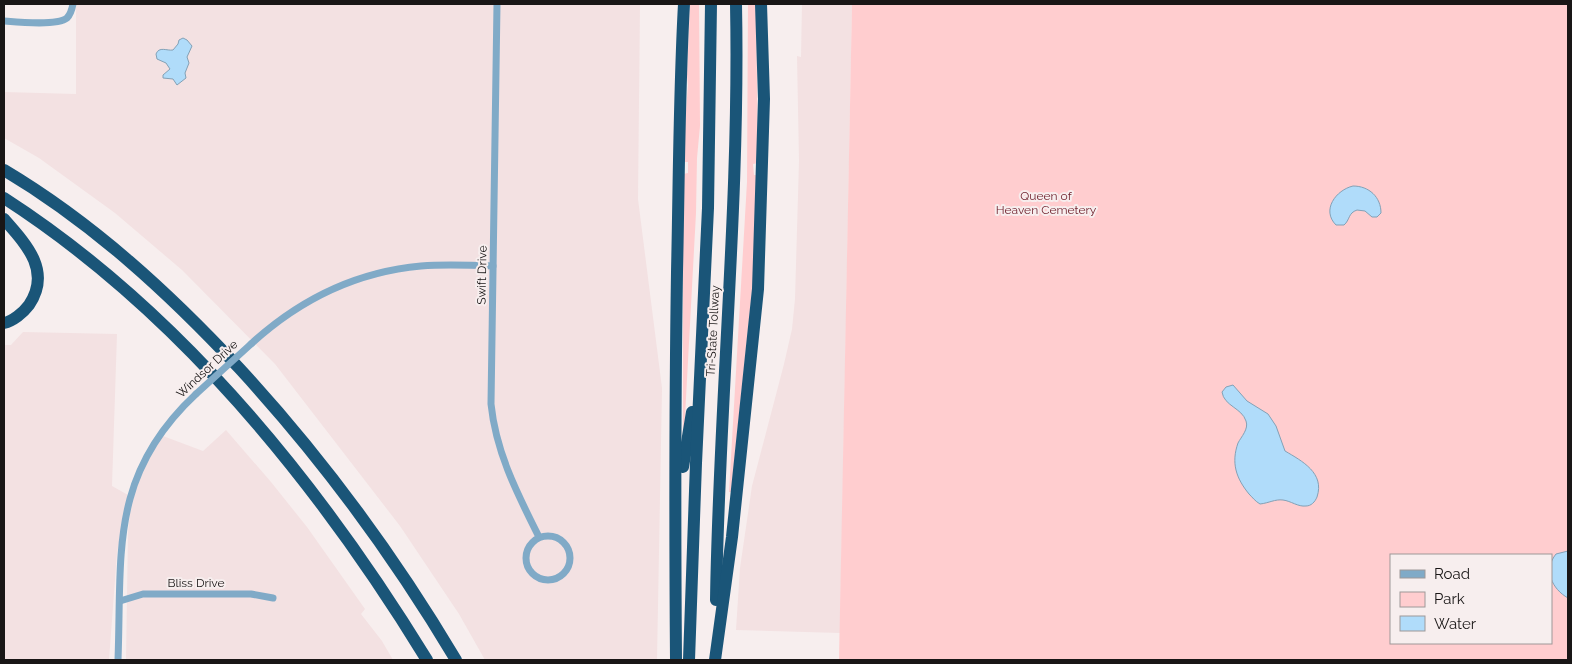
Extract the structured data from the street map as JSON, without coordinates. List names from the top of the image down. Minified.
{"streets":{"highway":["Tri-State Tollway"],"street":["Swift Drive","Windsor Drive","Bliss Drive"]},"crossings":[["Swift Drive","Windsor Drive"],["Windsor Drive","Bliss Drive"]],"parks":["Queen of Heaven Cemetery"],"legend":["Road","Park","Water"]}
